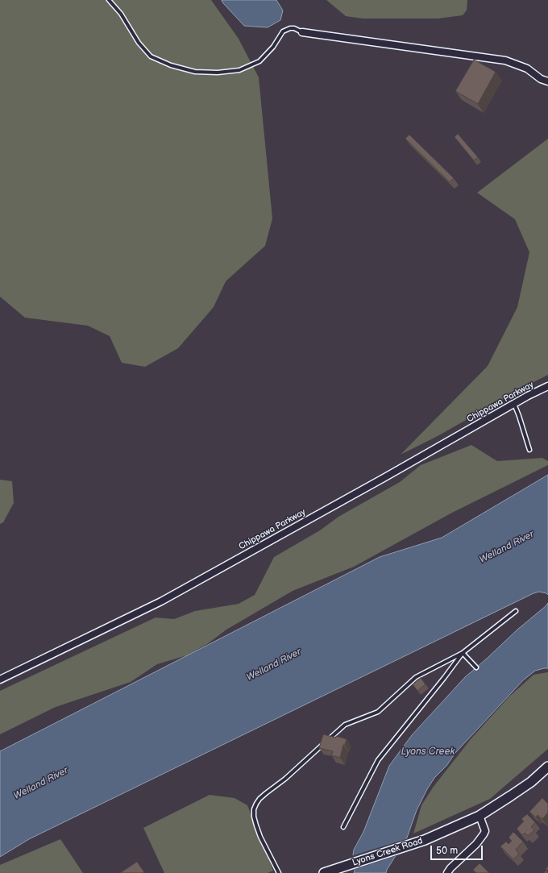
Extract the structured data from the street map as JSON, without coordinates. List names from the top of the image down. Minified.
{"streets":{"main road":["Lyons Creek Road"],"street":["Chippawa Parkway"]},"water":["Welland River","Lyons Creek"],"scale_bar":"50 m"}
